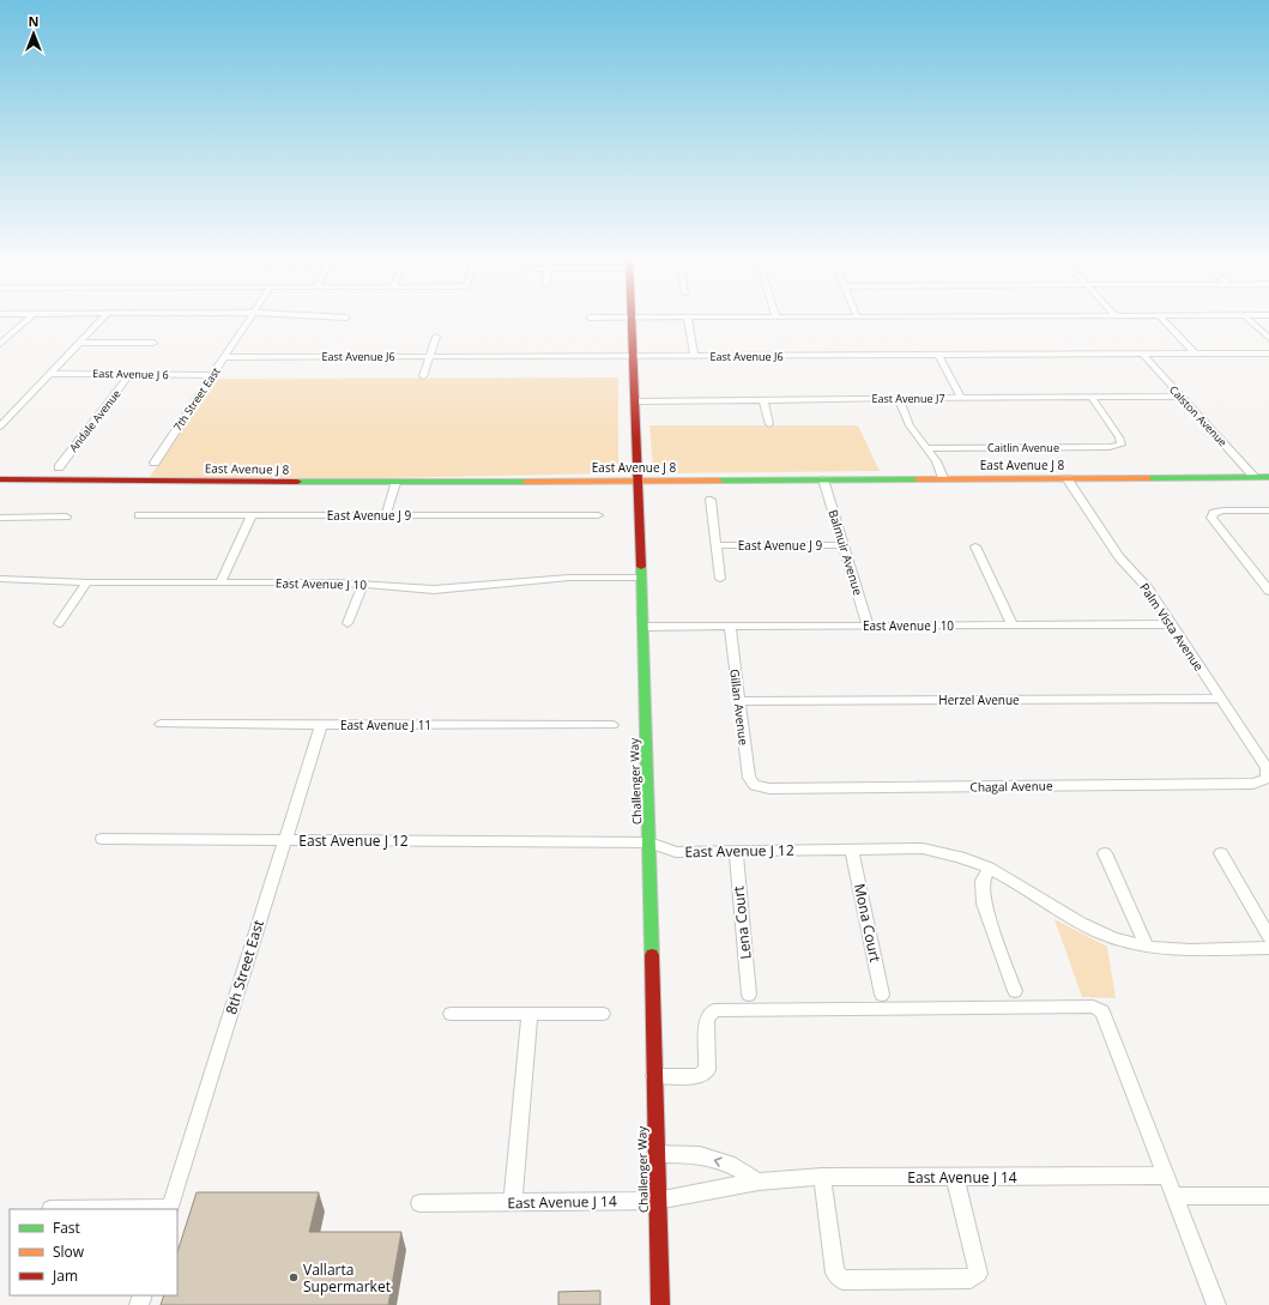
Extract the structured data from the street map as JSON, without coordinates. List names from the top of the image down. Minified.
{"streets":{"main road":["East Avenue J 8","Challenger Way"],"street":["East Avenue J6","East Avenue J 6","East Avenue J7","7th Street East","Calston Avenue","Andale Avenue","Caitlin Avenue","East Avenue J 9","Balmuir Avenue","East Avenue J 10","Palm Vista Avenue","Herzel Avenue","Gillan Avenue","East Avenue J 11","Chagal Avenue","East Avenue J 12","Lena Court","Mona Court","8th Street East","East Avenue J 14"]},"crossings":[["East Avenue J6","7th Street East"],["East Avenue J6","Calston Avenue"],["East Avenue J6","Challenger Way"],["East Avenue J 6","7th Street East"],["East Avenue J 6","Andale Avenue"],["East Avenue J7","Calston Avenue"],["East Avenue J7","Caitlin Avenue"],["East Avenue J7","Challenger Way"],["Calston Avenue","East Avenue J 8"],["East Avenue J 8","Balmuir Avenue"],["East Avenue J 8","Palm Vista Avenue"],["East Avenue J 8","Challenger Way"],["East Avenue J 9","Balmuir Avenue"],["Balmuir Avenue","East Avenue J 10"],["East Avenue J 10","Palm Vista Avenue"],["East Avenue J 10","Gillan Avenue"],["East Avenue J 10","Challenger Way"],["Palm Vista Avenue","Herzel Avenue"],["Palm Vista Avenue","Chagal Avenue"],["Herzel Avenue","Gillan Avenue"],["Gillan Avenue","Chagal Avenue"],["East Avenue J 11","8th Street East"],["Challenger Way","East Avenue J 12"],["Challenger Way","East Avenue J 14"],["East Avenue J 12","Lena Court"],["East Avenue J 12","Mona Court"],["East Avenue J 12","8th Street East"]],"places":["Vallarta Supermarket"],"legend":["Fast","Slow","Jam"],"north":"top"}
